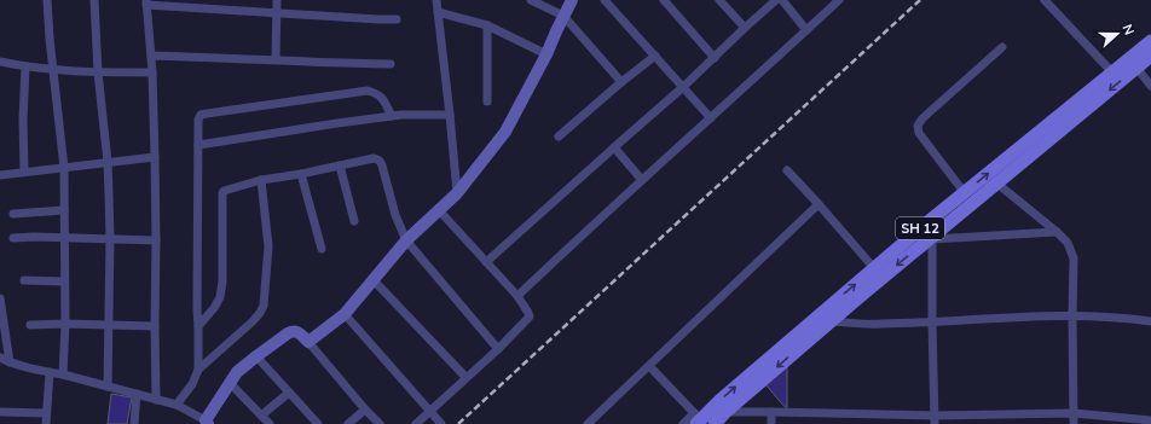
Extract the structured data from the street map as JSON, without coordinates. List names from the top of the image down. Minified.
{"streets":{"main road":["SH 12"]},"north":"right"}
